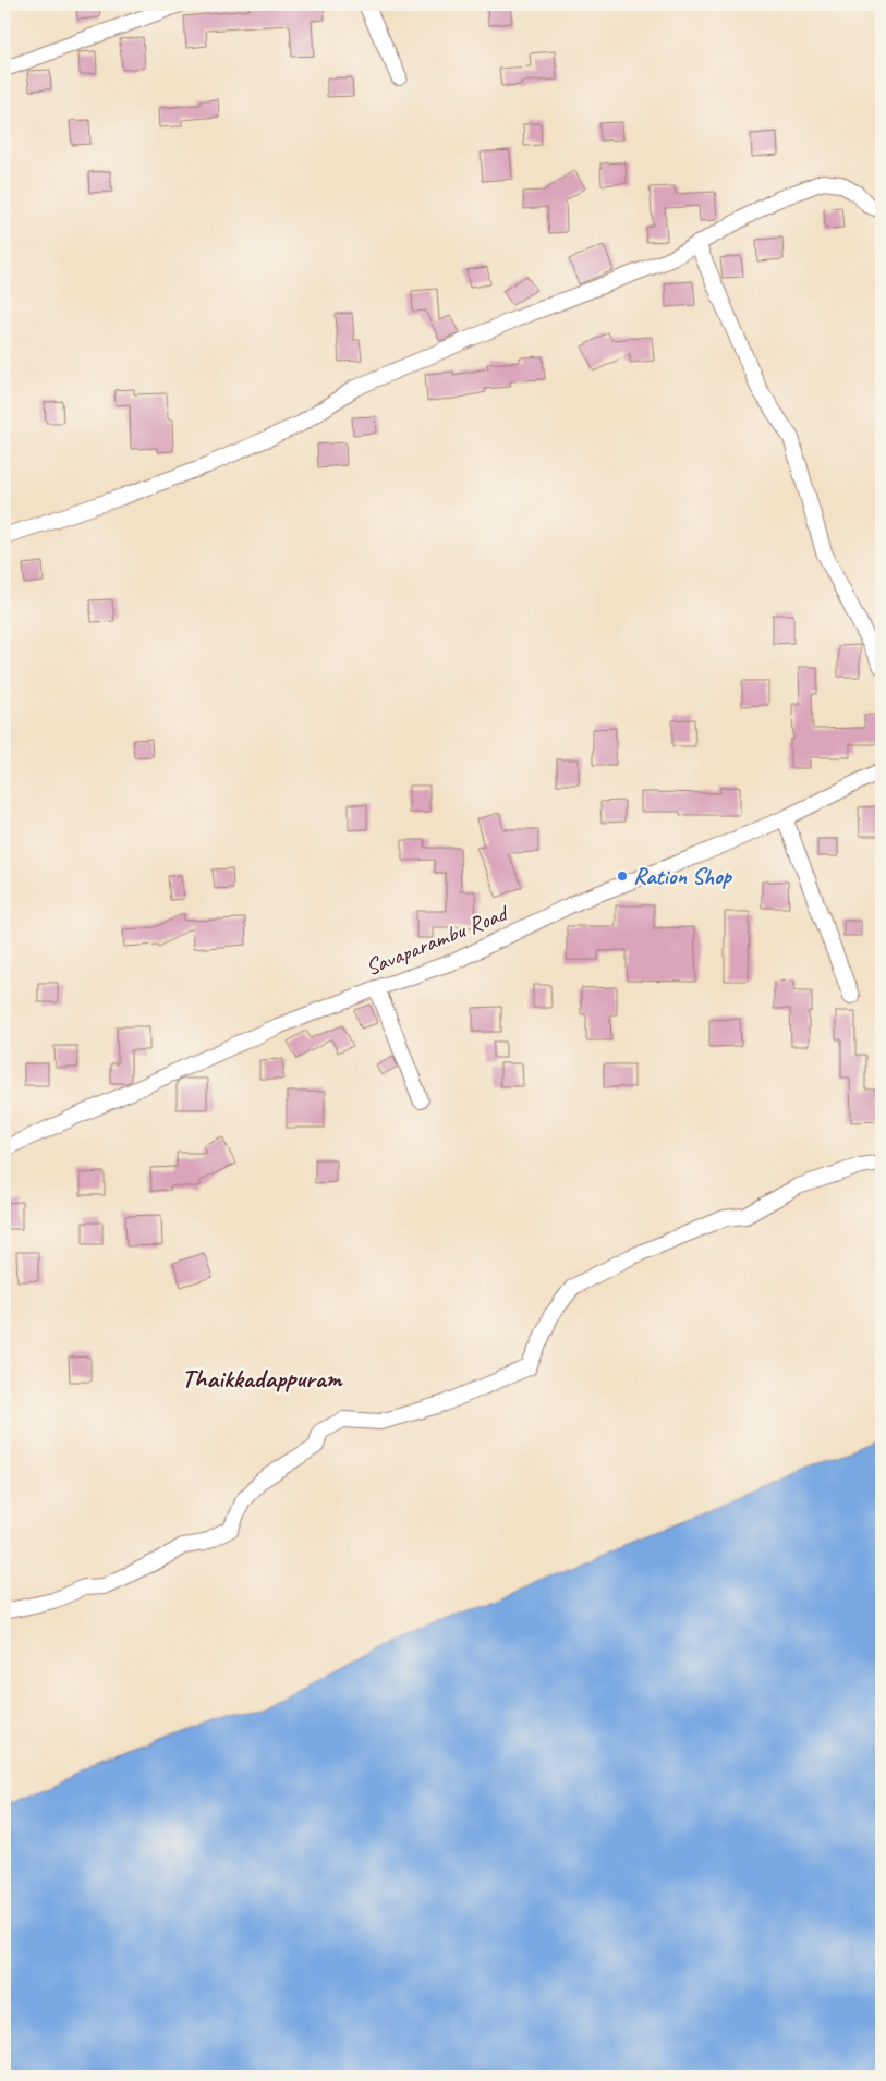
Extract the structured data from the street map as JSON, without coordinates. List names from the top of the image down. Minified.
{"streets":{"street":["Savaparambu Road"]},"districts":["Thaikkadappuram"],"places":["Ration Shop"]}
